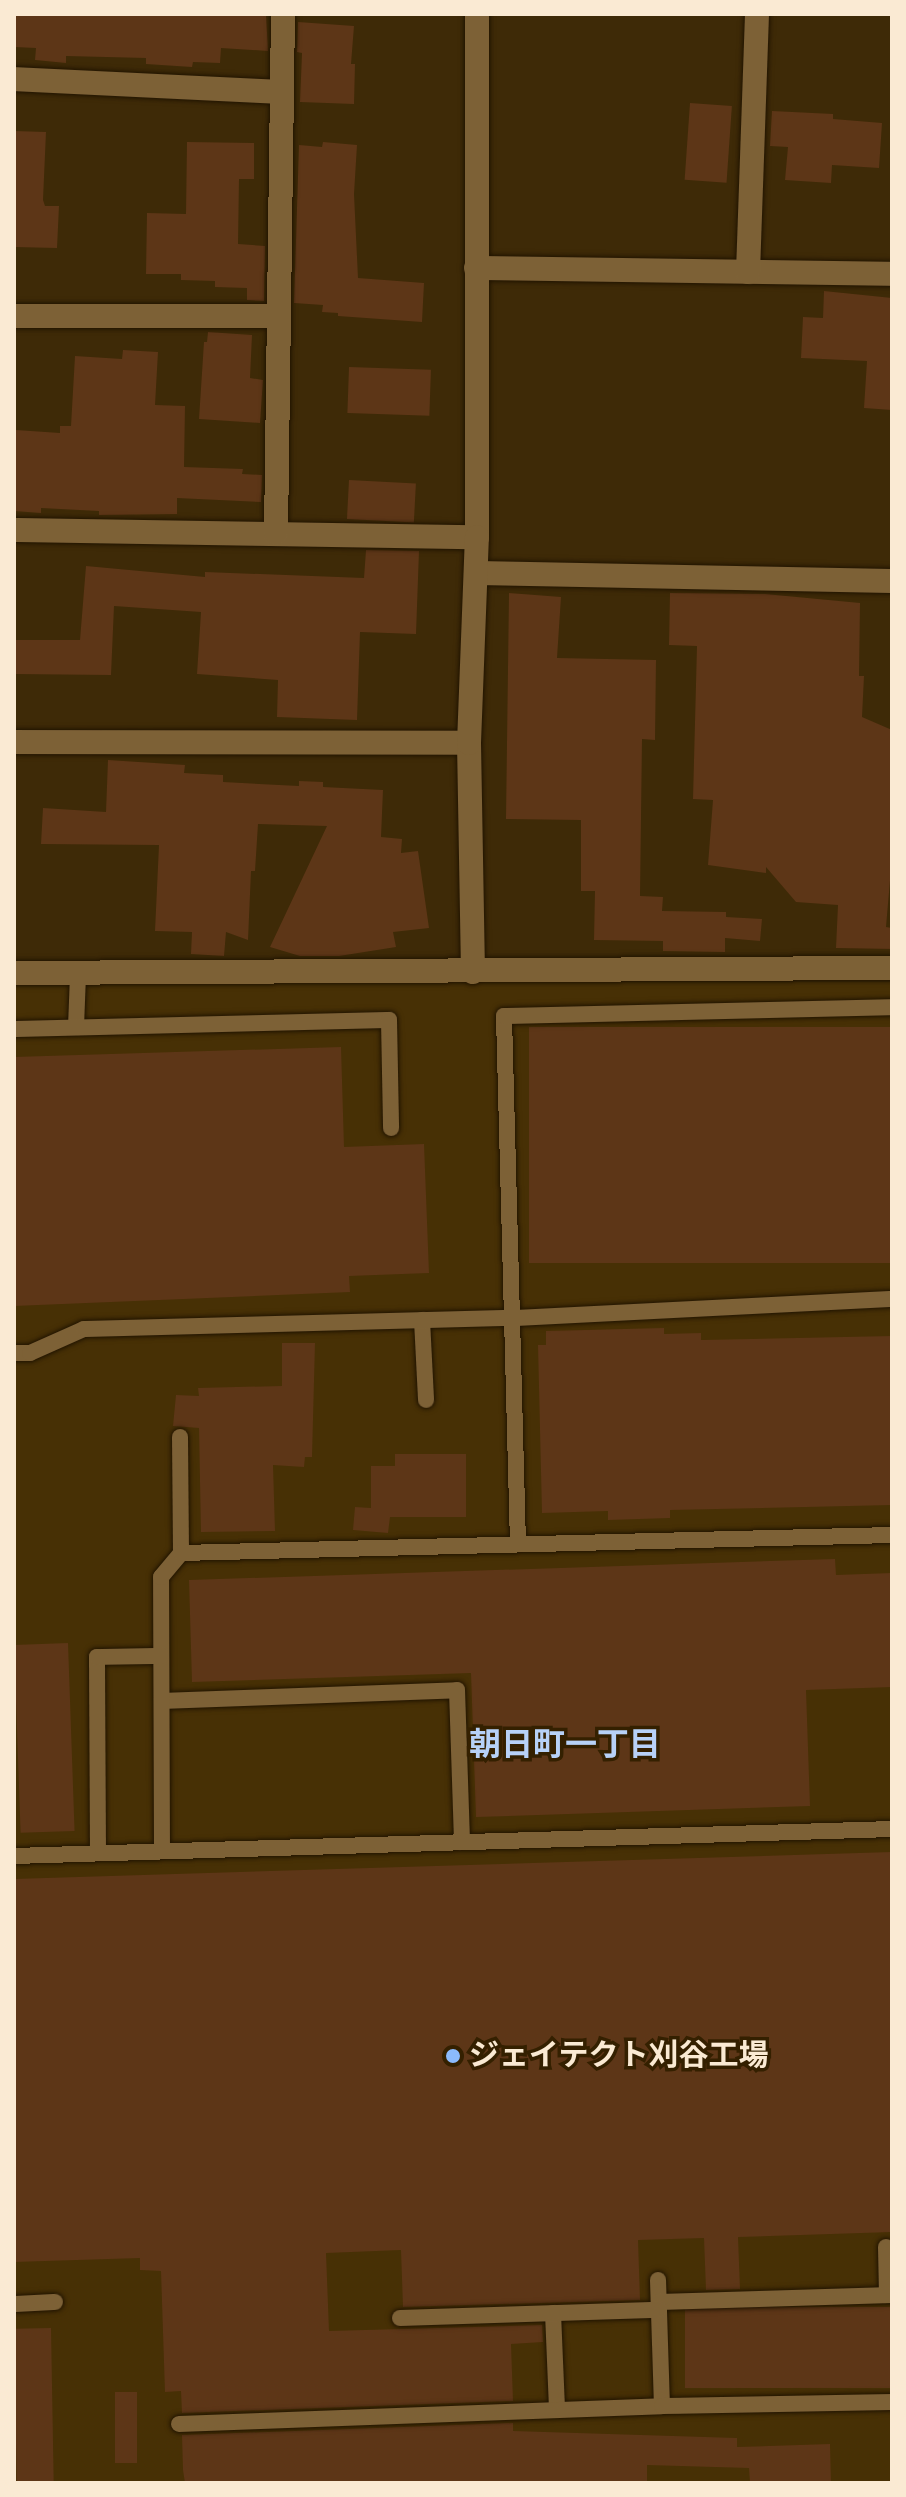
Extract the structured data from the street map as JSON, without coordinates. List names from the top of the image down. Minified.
{"districts":["朝日町一丁目"],"places":["ジェイテクト刈谷工場"]}
